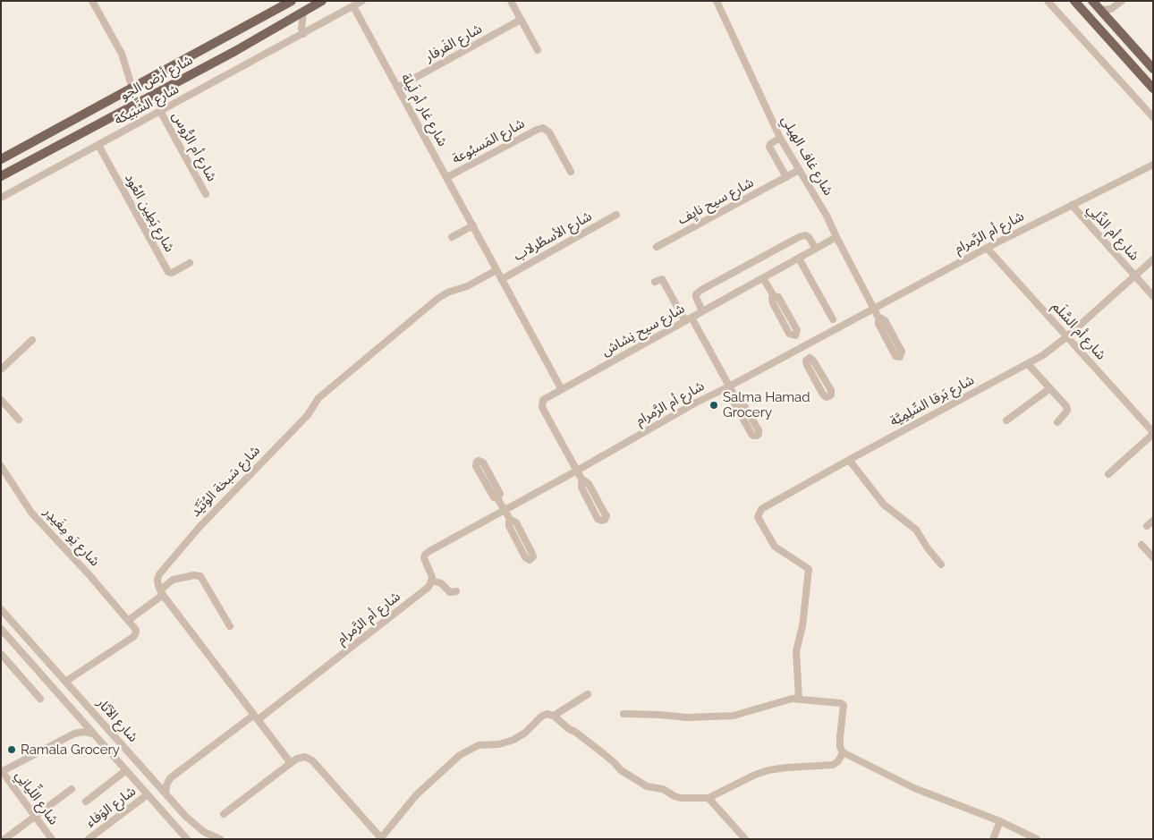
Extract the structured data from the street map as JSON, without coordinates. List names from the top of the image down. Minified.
{"streets":{"main road":["شارع أرض الجو"],"street":["شارع الفَرفار","شارع الشِّبَيكة","شارع غار أم لَيلة","شارع المَسبُوعة","شارع أم الرُّوس","شارع غاف الهيلي","شارع سيح نايِف","شارع بَطِين العُود","شارع أم الرَّمرام","شارع أم الدِّلِي","شارع الأسطُرلاب","شارع سيح نِشاش","شارع أم السَّلَم","شارع بَرقا السِّلِمِيَّة","شارع سَبخة الوُتَيِّد","شارع يَو مِغَيدِر","شارع الآثار","شارع اللِّيانِي","شارع الوَفاء"]},"crossings":[["شارع الفَرفار","شارع غار أم لَيلة"],["شارع الشِّبَيكة","شارع غار أم لَيلة"],["شارع الشِّبَيكة","شارع أم الرُّوس"],["شارع الشِّبَيكة","شارع بَطِين العُود"],["شارع غار أم لَيلة","شارع المَسبُوعة"],["شارع غار أم لَيلة","شارع الأسطُرلاب"],["شارع غار أم لَيلة","شارع سيح نِشاش"],["شارع غار أم لَيلة","شارع سَبخة الوُتَيِّد"],["شارع غاف الهيلي","شارع سيح نايِف"],["شارع غاف الهيلي","شارع أم الرَّمرام"],["شارع غاف الهيلي","شارع سيح نِشاش"],["شارع أم الرَّمرام","شارع أم الدِّلِي"],["شارع أم الرَّمرام","شارع سيح نِشاش"],["شارع أم الرَّمرام","شارع أم السَّلَم"],["شارع أم الدِّلِي","شارع بَرقا السِّلِمِيَّة"],["شارع أم السَّلَم","شارع بَرقا السِّلِمِيَّة"],["شارع الآثار","شارع الوَفاء"]],"places":["Salma Hamad Grocery","Ramala Grocery"]}
